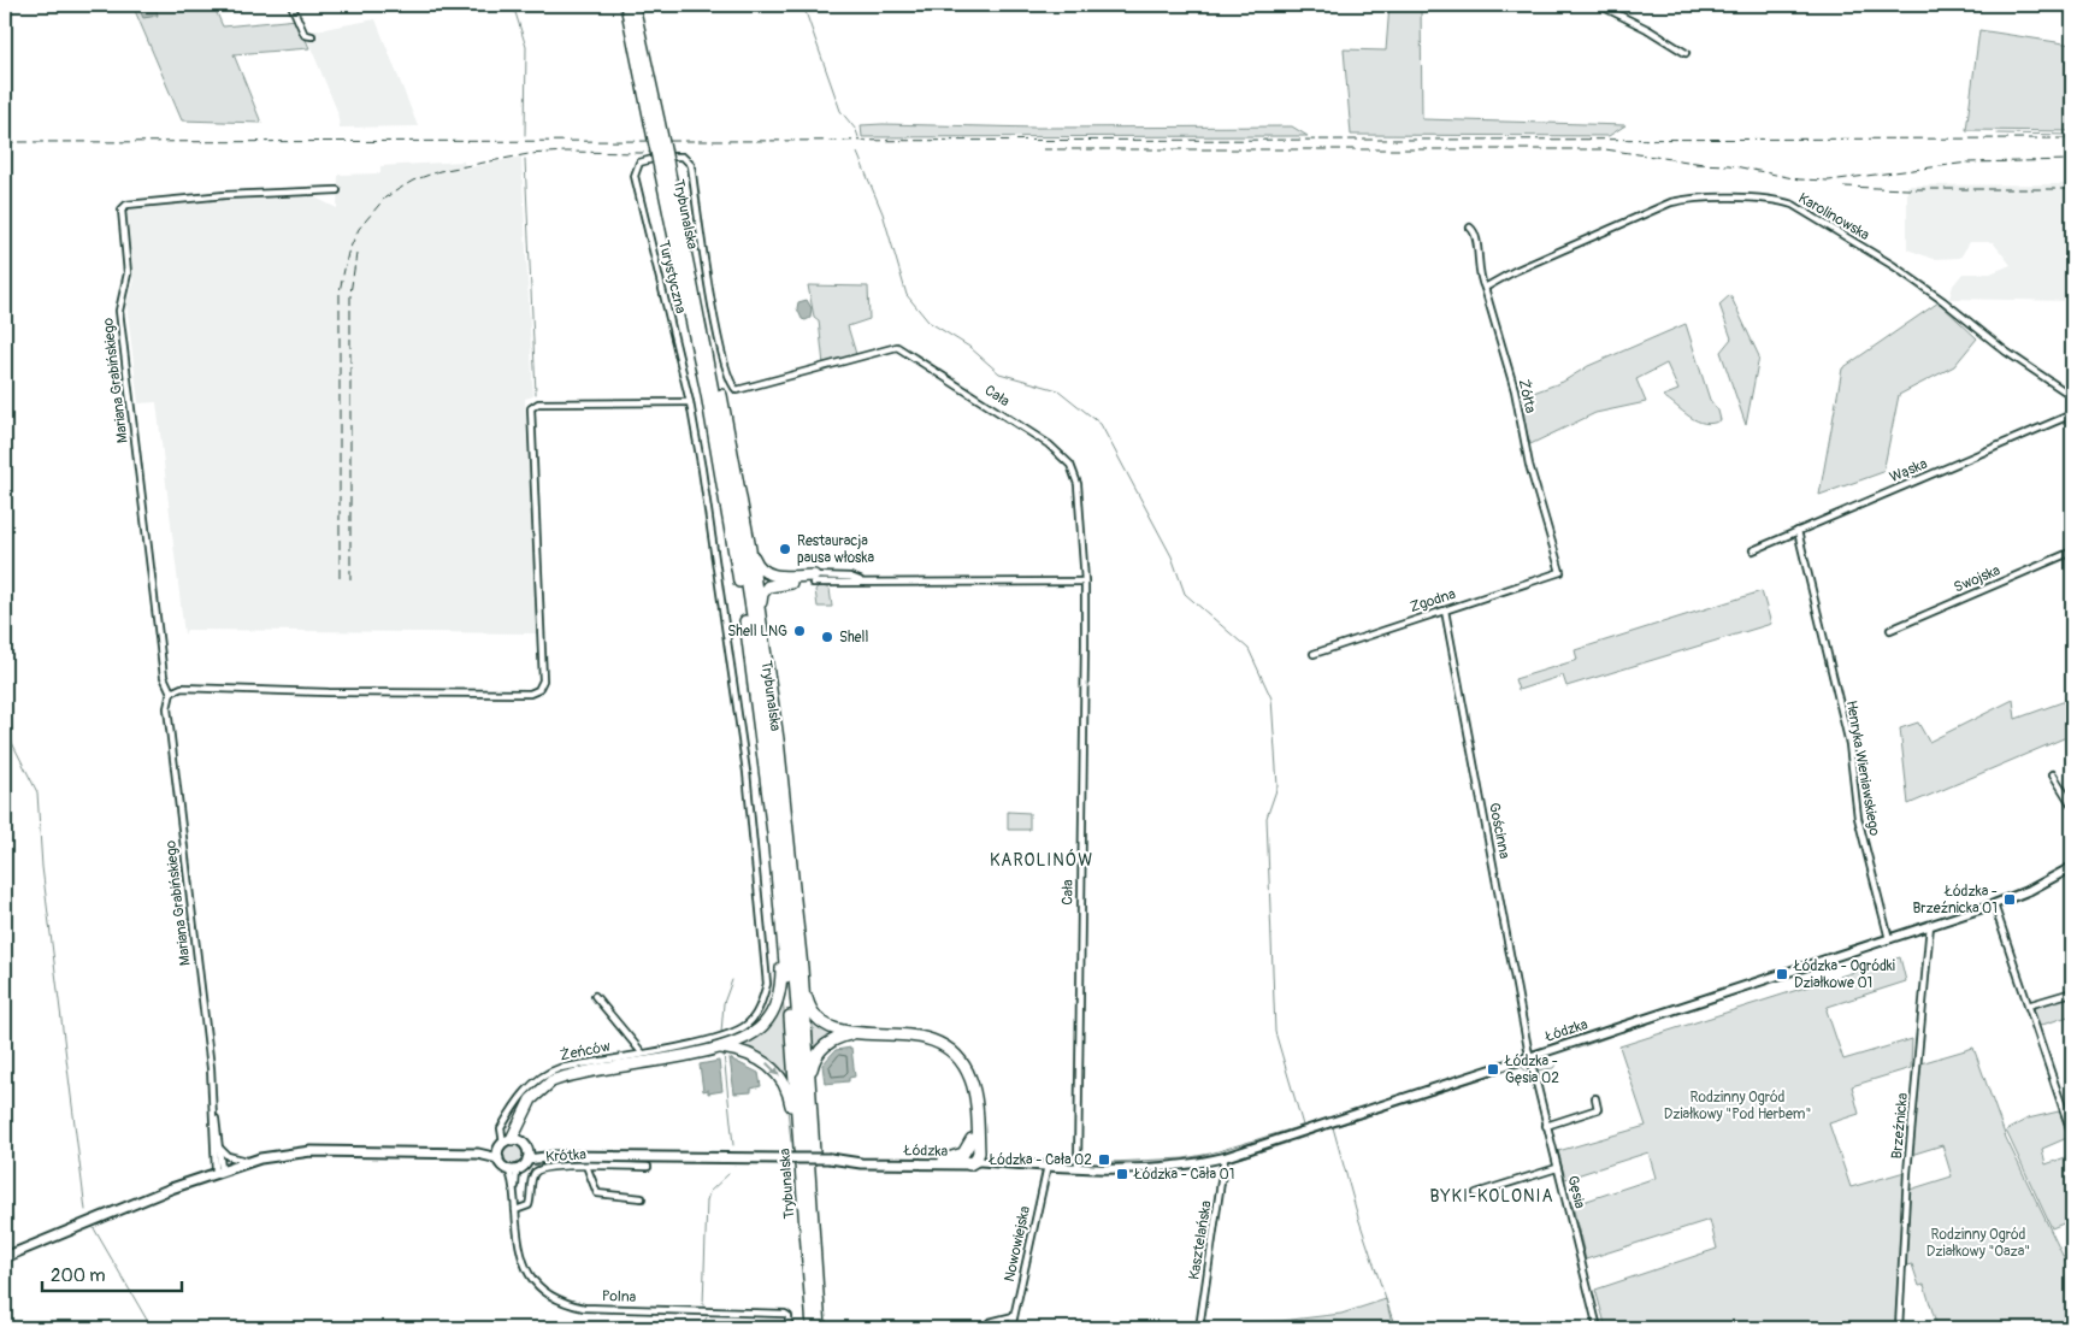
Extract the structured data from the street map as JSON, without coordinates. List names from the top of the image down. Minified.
{"streets":{"highway":["Trybunalska"],"main road":["Łódzka"],"street":["Karolinowska","Turystyczna","Mariana Grabińskiego","Cała","Żółta","Wąska","Swojska","Zgodna","Henryka Wieniawskiego","Gościnna","Żeńców","Brzeźnicka","Krótka","Gęsia","Kasztelańska","Nowowiejska","Polna"]},"crossings":[["Karolinowska","Żółta"],["Turystyczna","Cała"],["Cała","Łódzka"],["Żółta","Zgodna"],["Wąska","Henryka Wieniawskiego"],["Zgodna","Gościnna"],["Henryka Wieniawskiego","Łódzka"],["Gościnna","Łódzka"],["Gościnna","Gęsia"],["Łódzka","Żeńców"],["Łódzka","Brzeźnicka"],["Łódzka","Gęsia"],["Łódzka","Kasztelańska"],["Łódzka","Nowowiejska"],["Krótka","Polna"]],"districts":["KAROLINÓW","BYKI-KOLONIA"],"parks":["Rodzinny Ogród Działkowy \"Pod Herbem\"","Rodzinny Ogród Działkowy \"Oaza\""],"places":{"other":["Restauracja pausa włoska","Shell LNG","Shell"],"transit":["Łódzka - Brzeźnicka 01","Łódzka - Ogródki Działkowe 01","Łódzka - Gęsia 02","Łódzka - Cała 02","Łódzka - Cała 01"]},"scale_bar":"200 m"}
